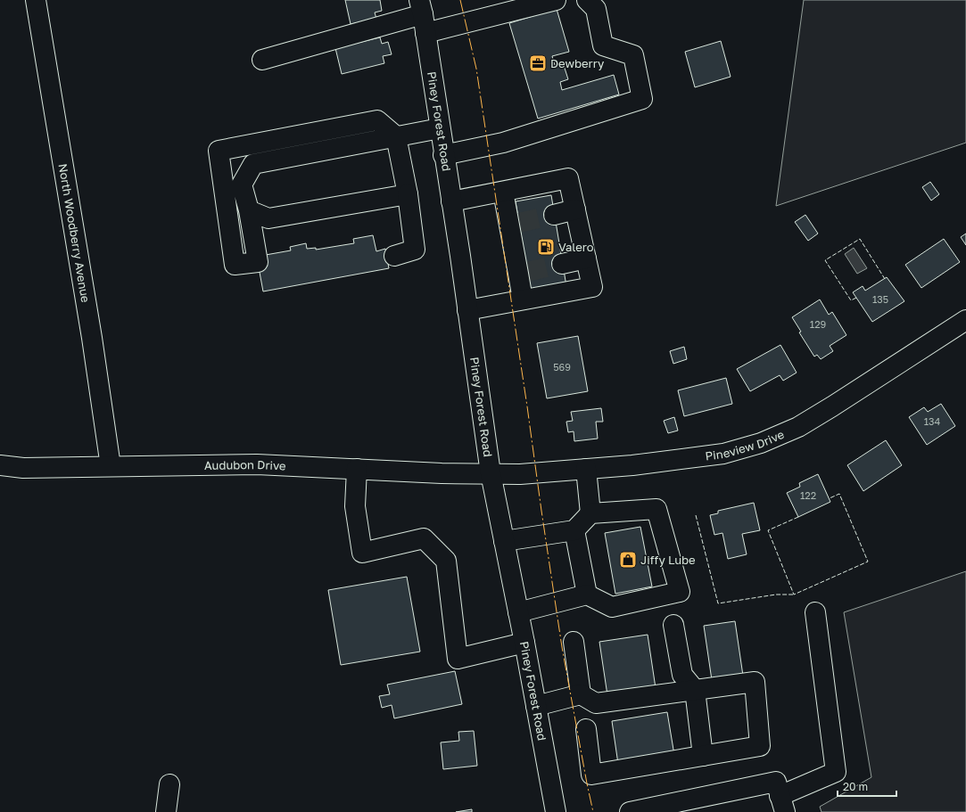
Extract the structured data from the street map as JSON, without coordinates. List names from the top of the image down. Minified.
{"streets":{"street":["Piney Forest Road","North Woodberry Avenue","Pineview Drive","Audubon Drive"]},"crossings":[["Piney Forest Road","Pineview Drive"],["Piney Forest Road","Audubon Drive"],["North Woodberry Avenue","Audubon Drive"],["Pineview Drive","Audubon Drive"]],"places":{"office":["Dewberry"],"fuel station":["Valero"],"shop":["Jiffy Lube"]},"house_numbers":["135","129","569","134","122"],"scale_bar":"20 m"}
